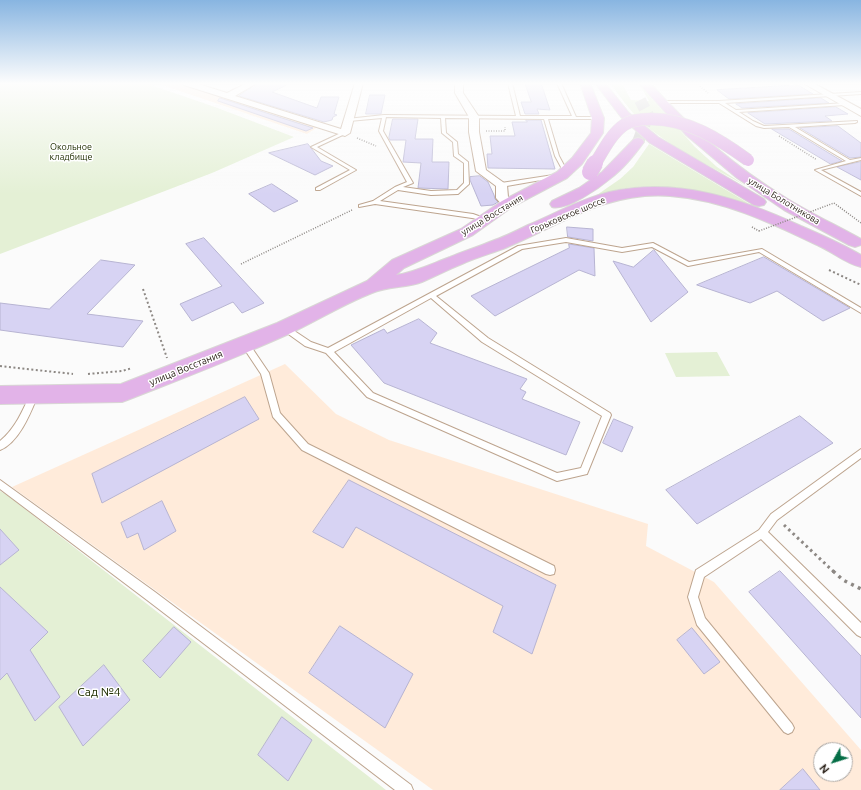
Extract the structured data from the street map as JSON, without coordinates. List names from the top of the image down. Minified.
{"streets":{"main road":["улица Болотникова","улица Восстания","Горьковское шоссе"]},"crossings":[["улица Восстания","Горьковское шоссе"]],"parks":["Окольное кладбище","Сад №4"],"north":"bottom left"}
